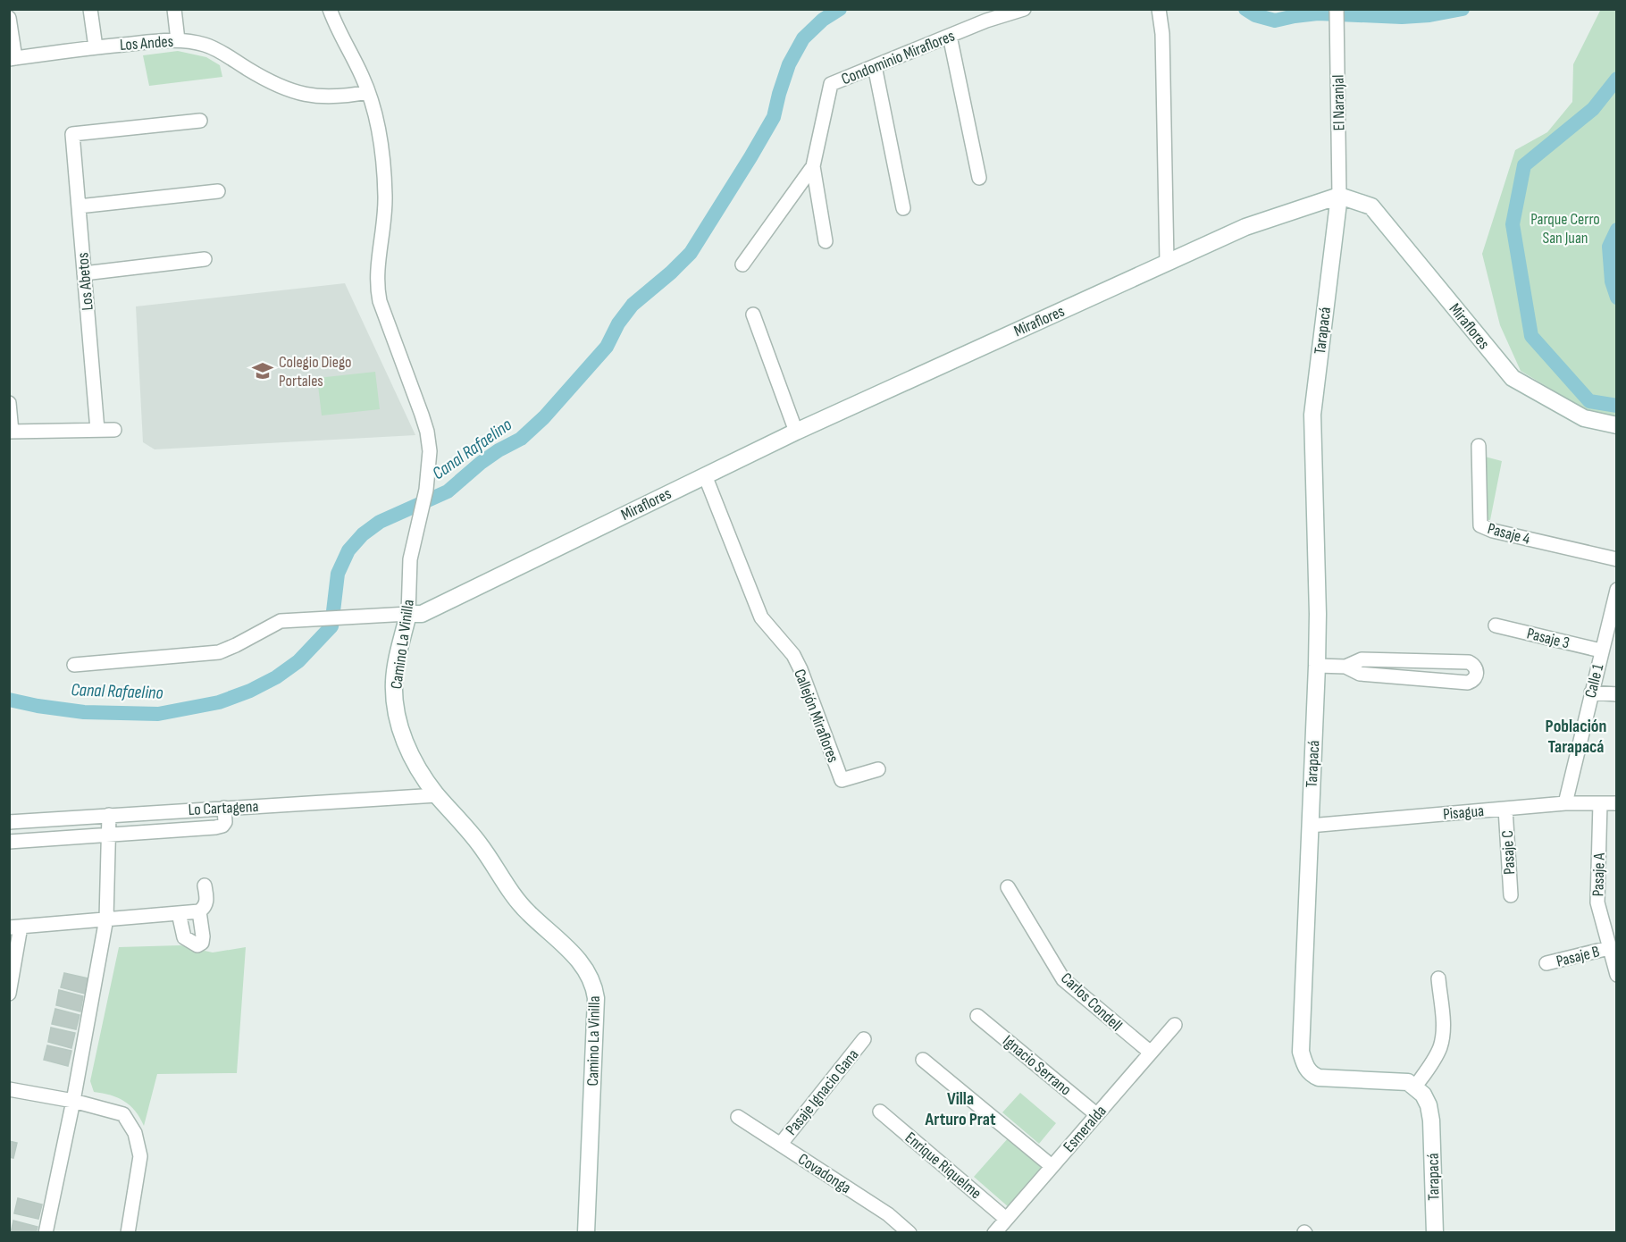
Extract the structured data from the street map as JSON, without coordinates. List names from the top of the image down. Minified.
{"streets":{"street":["Los Andes","Condominio Miraflores","El Naranjal","Los Abetos","Miraflores","Tarapacá","Pasaje 4","Pasaje 3","Camino La Vinilla","Calle 1","Callejón Miraflores","Lo Cartagena","Pisagua","Pasaje C","Pasaje A","Pasaje B","Carlos Condell","Ignacio Serrano","Pasaje Ignacio Gana","Esmeralda","Enrique Riquelme","Covadonga"]},"crossings":[["Los Andes","Camino La Vinilla"],["El Naranjal","Miraflores"],["El Naranjal","Tarapacá"],["Miraflores","Tarapacá"],["Miraflores","Camino La Vinilla"],["Miraflores","Callejón Miraflores"],["Tarapacá","Pisagua"],["Pasaje 3","Calle 1"],["Camino La Vinilla","Lo Cartagena"],["Calle 1","Pisagua"],["Pisagua","Pasaje C"],["Pisagua","Pasaje A"],["Pasaje A","Pasaje B"],["Carlos Condell","Esmeralda"],["Ignacio Serrano","Esmeralda"],["Pasaje Ignacio Gana","Covadonga"],["Esmeralda","Enrique Riquelme"]],"districts":["Población Tarapacá","Villa Arturo Prat"],"water":["Canal Rafaelino"],"parks":["Parque Cerro San Juan"],"places":{"school or university":["Colegio Diego Portales"]}}
